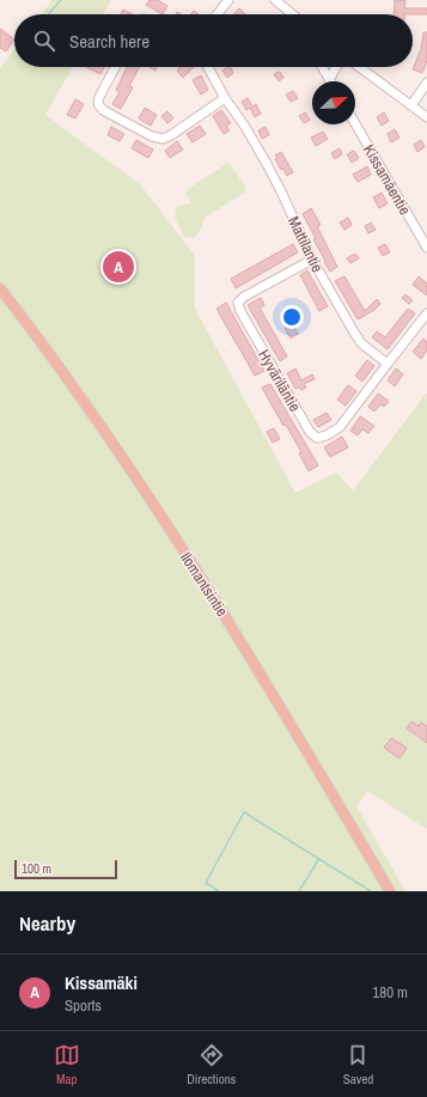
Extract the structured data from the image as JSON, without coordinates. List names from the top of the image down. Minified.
{"streets":{"main road":["Ilomantsintie"],"street":["Kissamäentie","Mattilantie","Hyväriläntie"]},"crossings":[["Mattilantie","Hyväriläntie"]],"scale_bar":"100 m","north":"top right","page":{"search":"Search here","pins":"A","scale":"100 m","heading":"Nearby","list":[{"mark":"A","name":"Kissamäki","note":"Sports","value":"180 m"}],"nav":["Map","Directions","Saved"]}}
